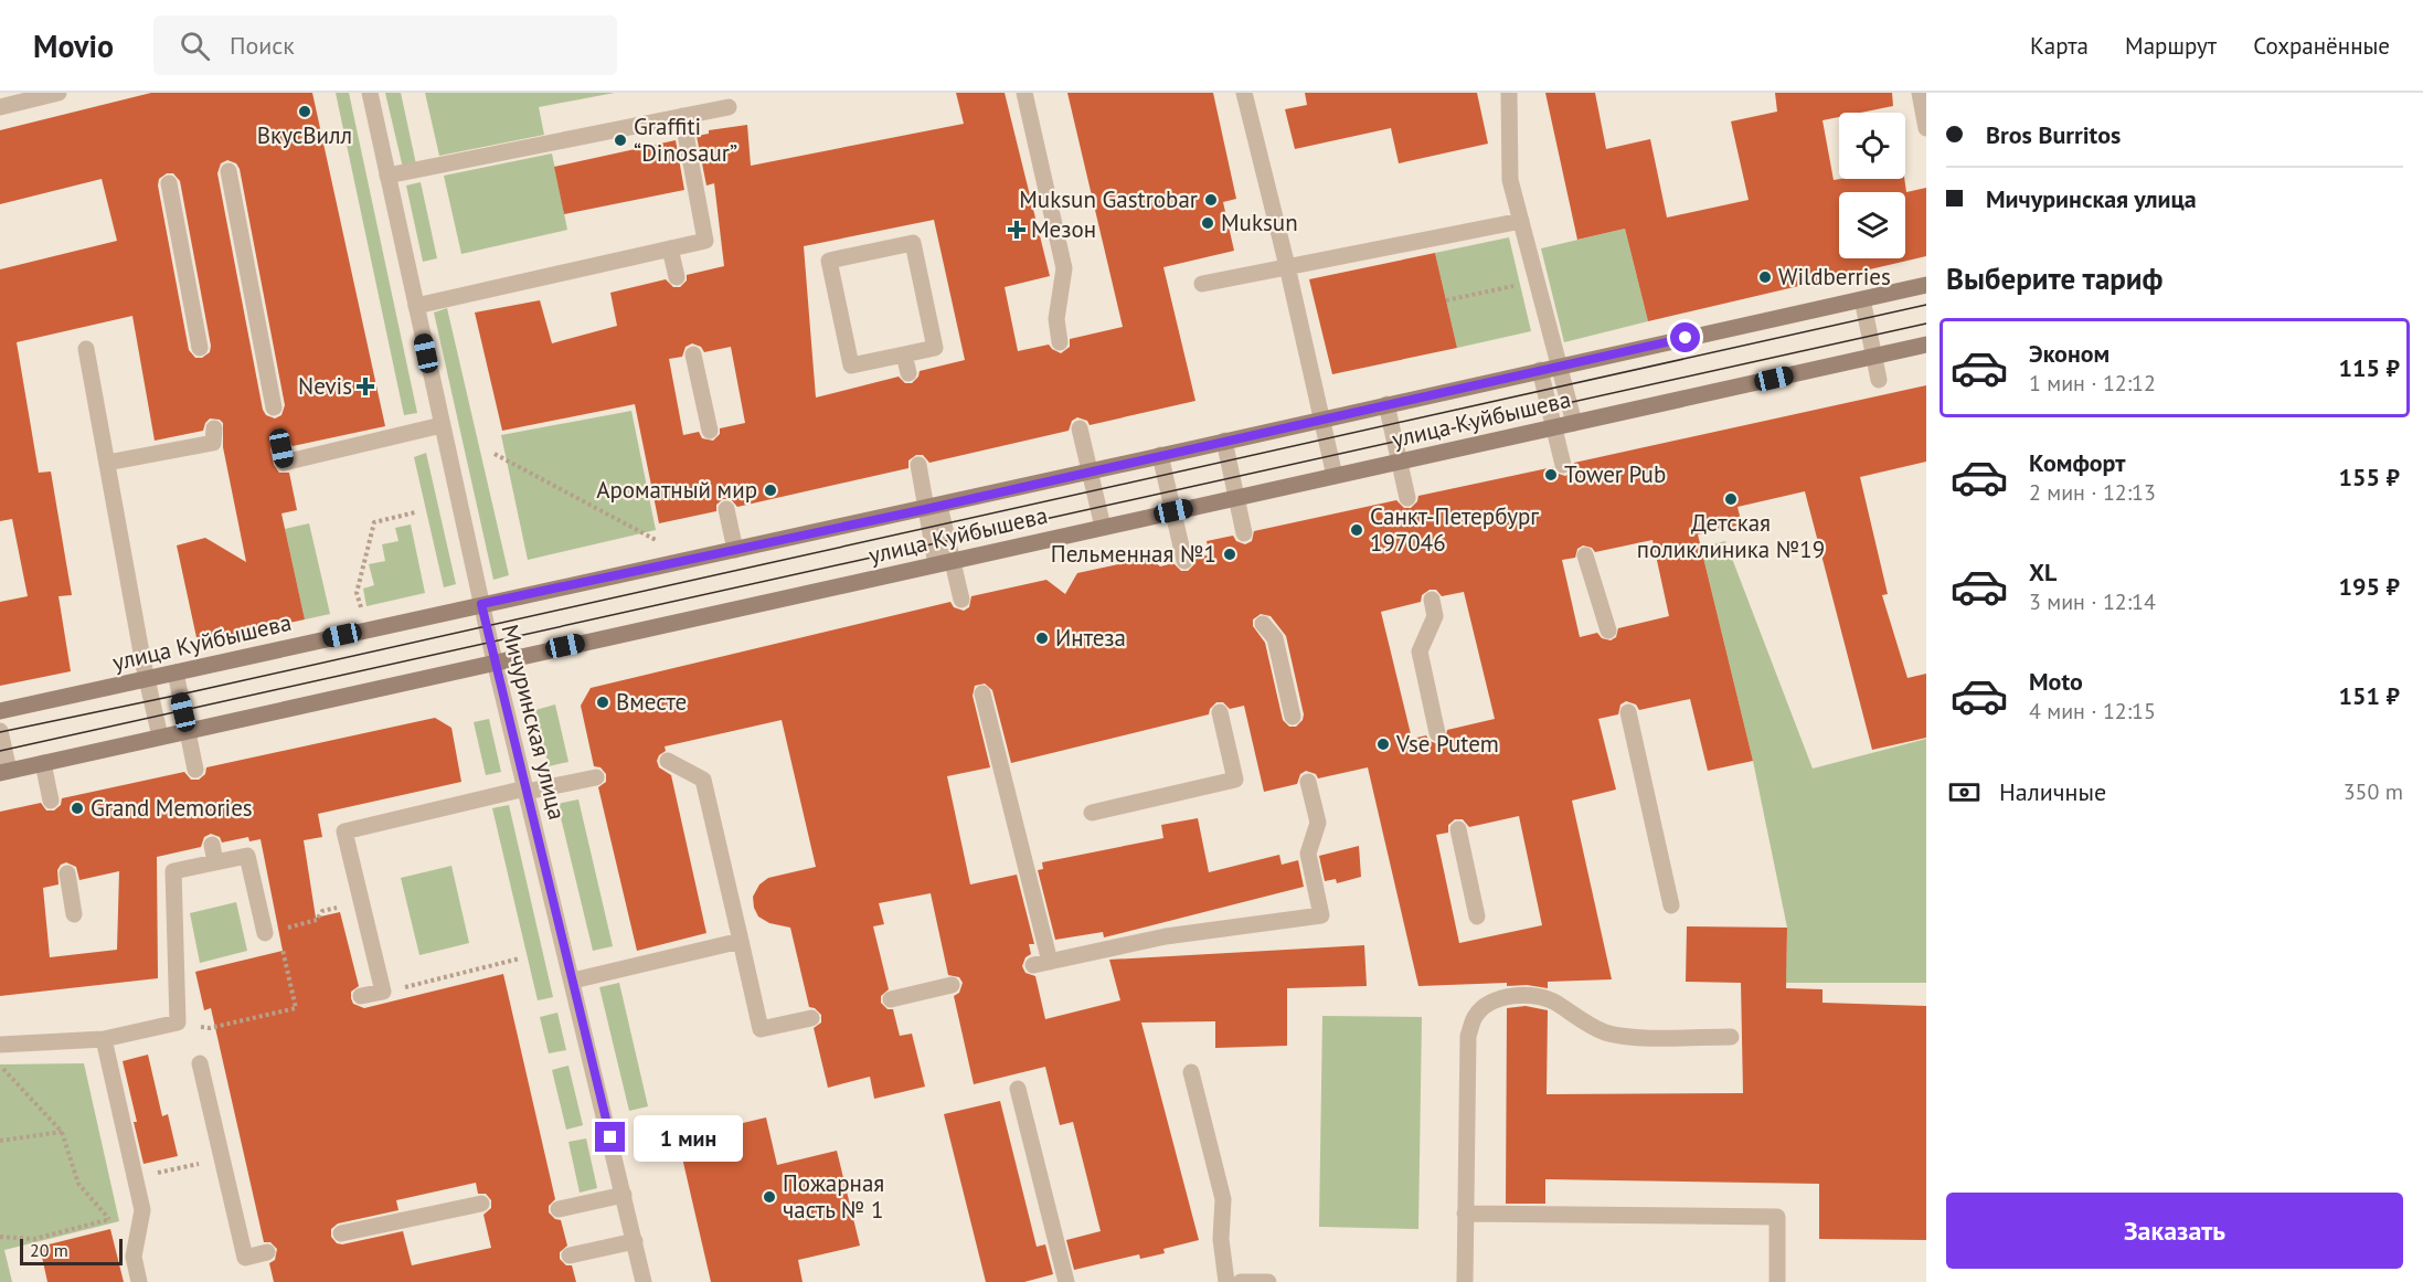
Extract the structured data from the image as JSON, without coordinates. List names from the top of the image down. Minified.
{"streets":{"main road":["улица Куйбышева"],"street":["Мичуринская улица"]},"crossings":[["улица Куйбышева","Мичуринская улица"]],"places":{"other":["ВкусВилл","Graffiti “Dinosaur”","Muksun Gastrobar","Muksun","Wildberries","Tower Pub","Ароматный мир","Детская поликлиника №19","Санкт-Петербург 197046","Пельменная №1","Интеза","Вместе","Vse Putem","Grand Memories","Пожарная часть № 1"],"health":["Мезон","Nevis"]},"scale_bar":"20 m","page":{"header":"Movio","search":"Поиск","nav":["Карта","Маршрут","Сохранённые"],"banner":["Bros Burritos","Мичуринская улица"],"heading":"Выберите тариф","list":[{"name":"Эконом","note":"1 мин · 12:12","value":"115 ₽"},{"name":"Комфорт","note":"2 мин · 12:13","value":"155 ₽"},{"name":"XL","note":"3 мин · 12:14","value":"195 ₽"},{"name":"Moto","note":"4 мин · 12:15","value":"151 ₽"}],"pay":["Наличные","350 m"],"bubble":"1 мин","buttons":"Заказать","scale":"20 m"}}
